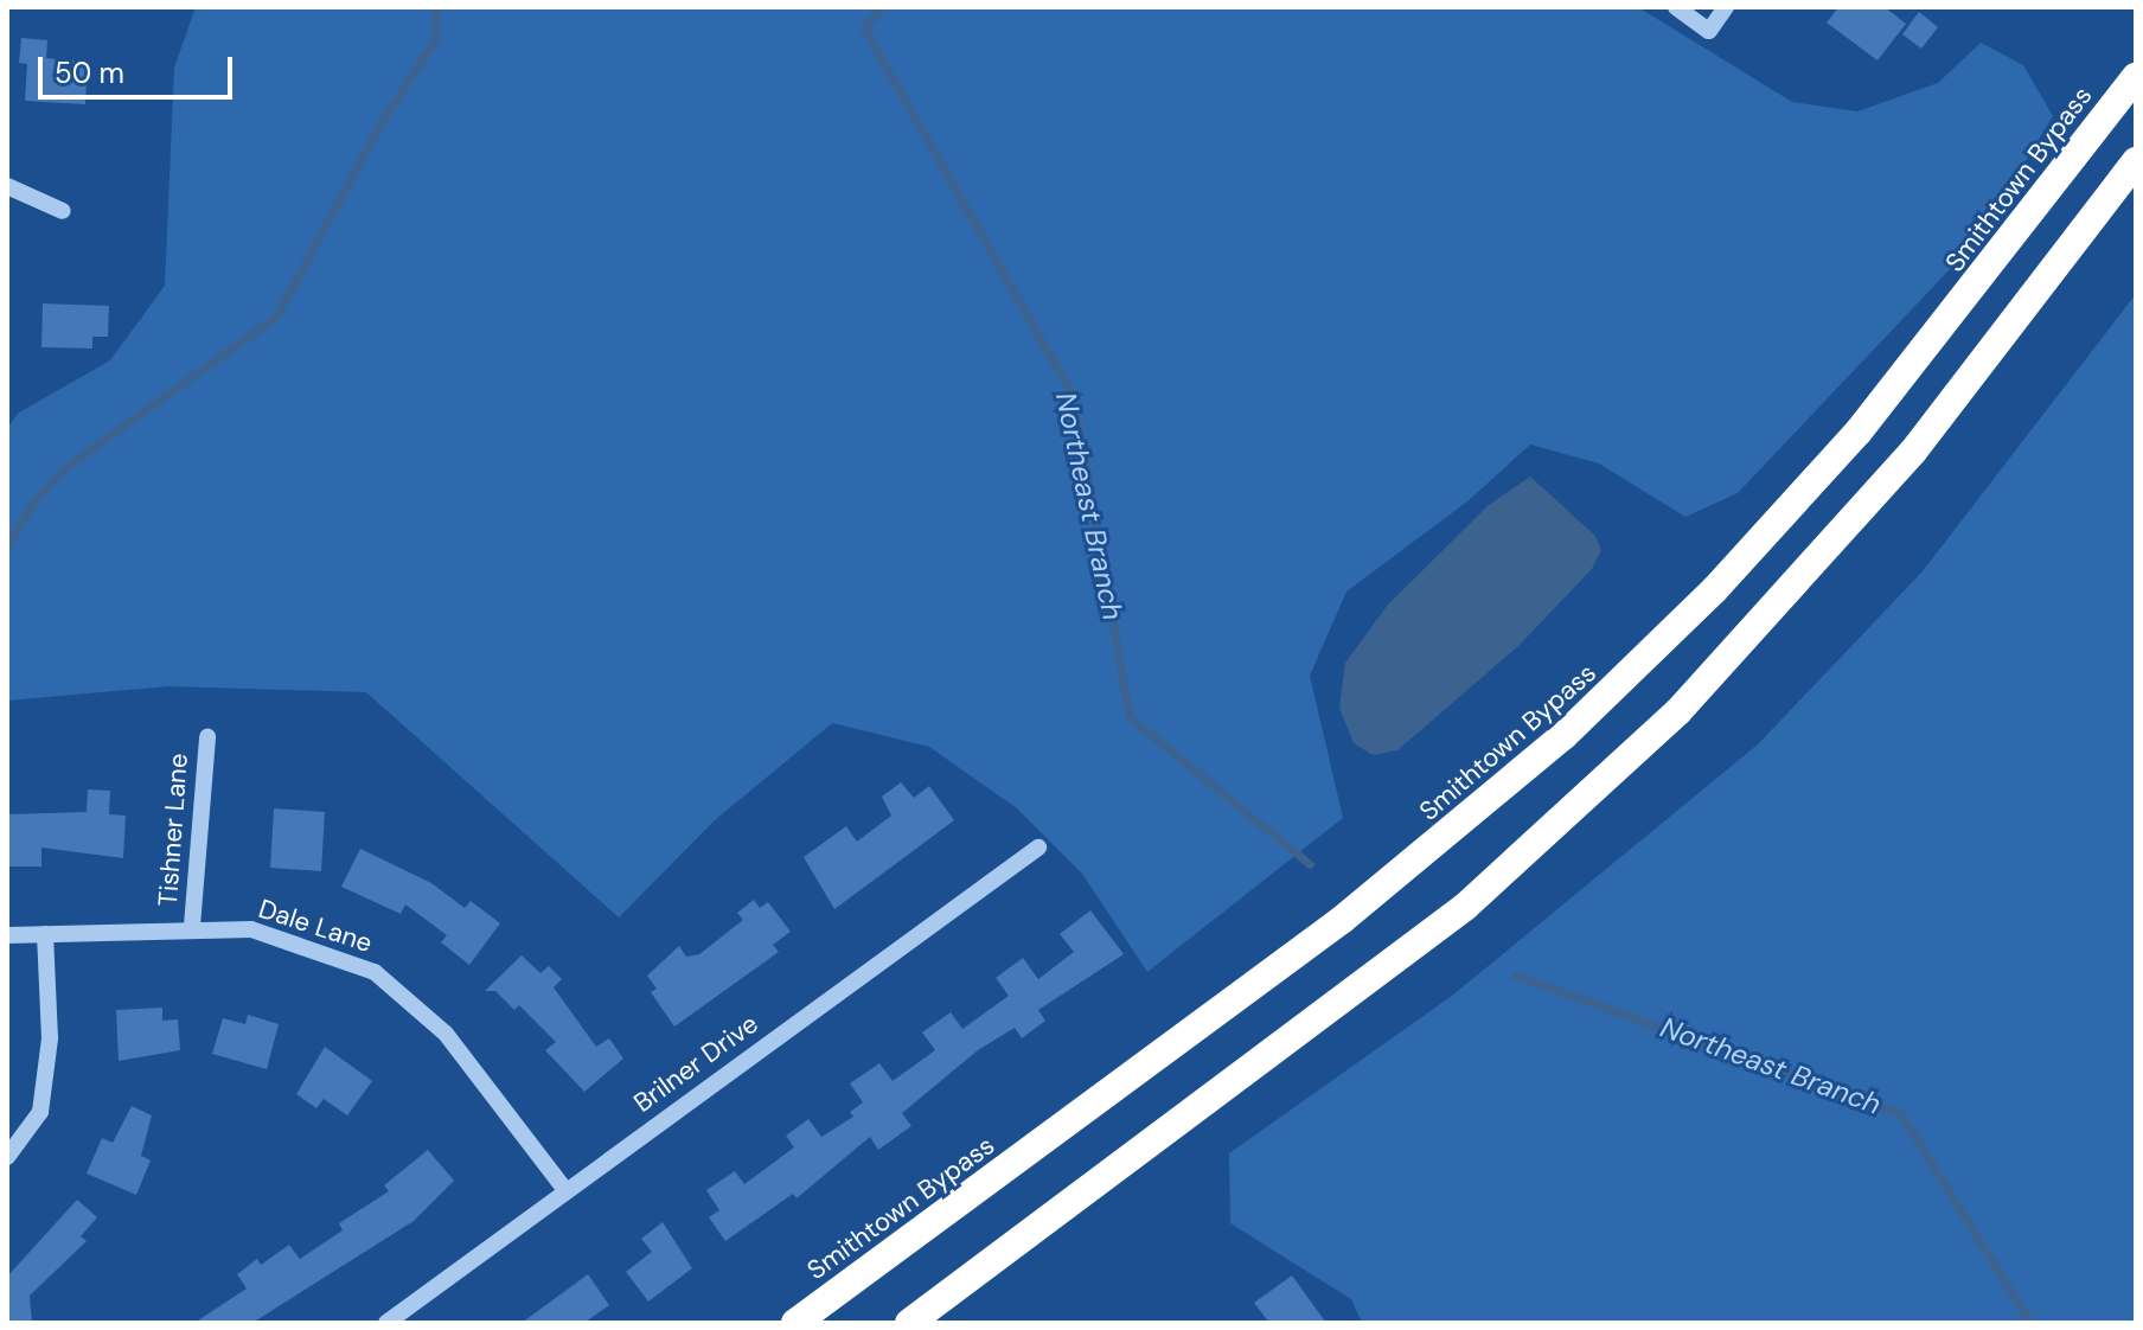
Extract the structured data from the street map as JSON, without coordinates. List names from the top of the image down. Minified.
{"streets":{"highway":["Smithtown Bypass"],"street":["Tishner Lane","Dale Lane","Brilner Drive"]},"crossings":[["Tishner Lane","Dale Lane"],["Dale Lane","Brilner Drive"]],"water":["Northeast Branch"],"scale_bar":"50 m"}
